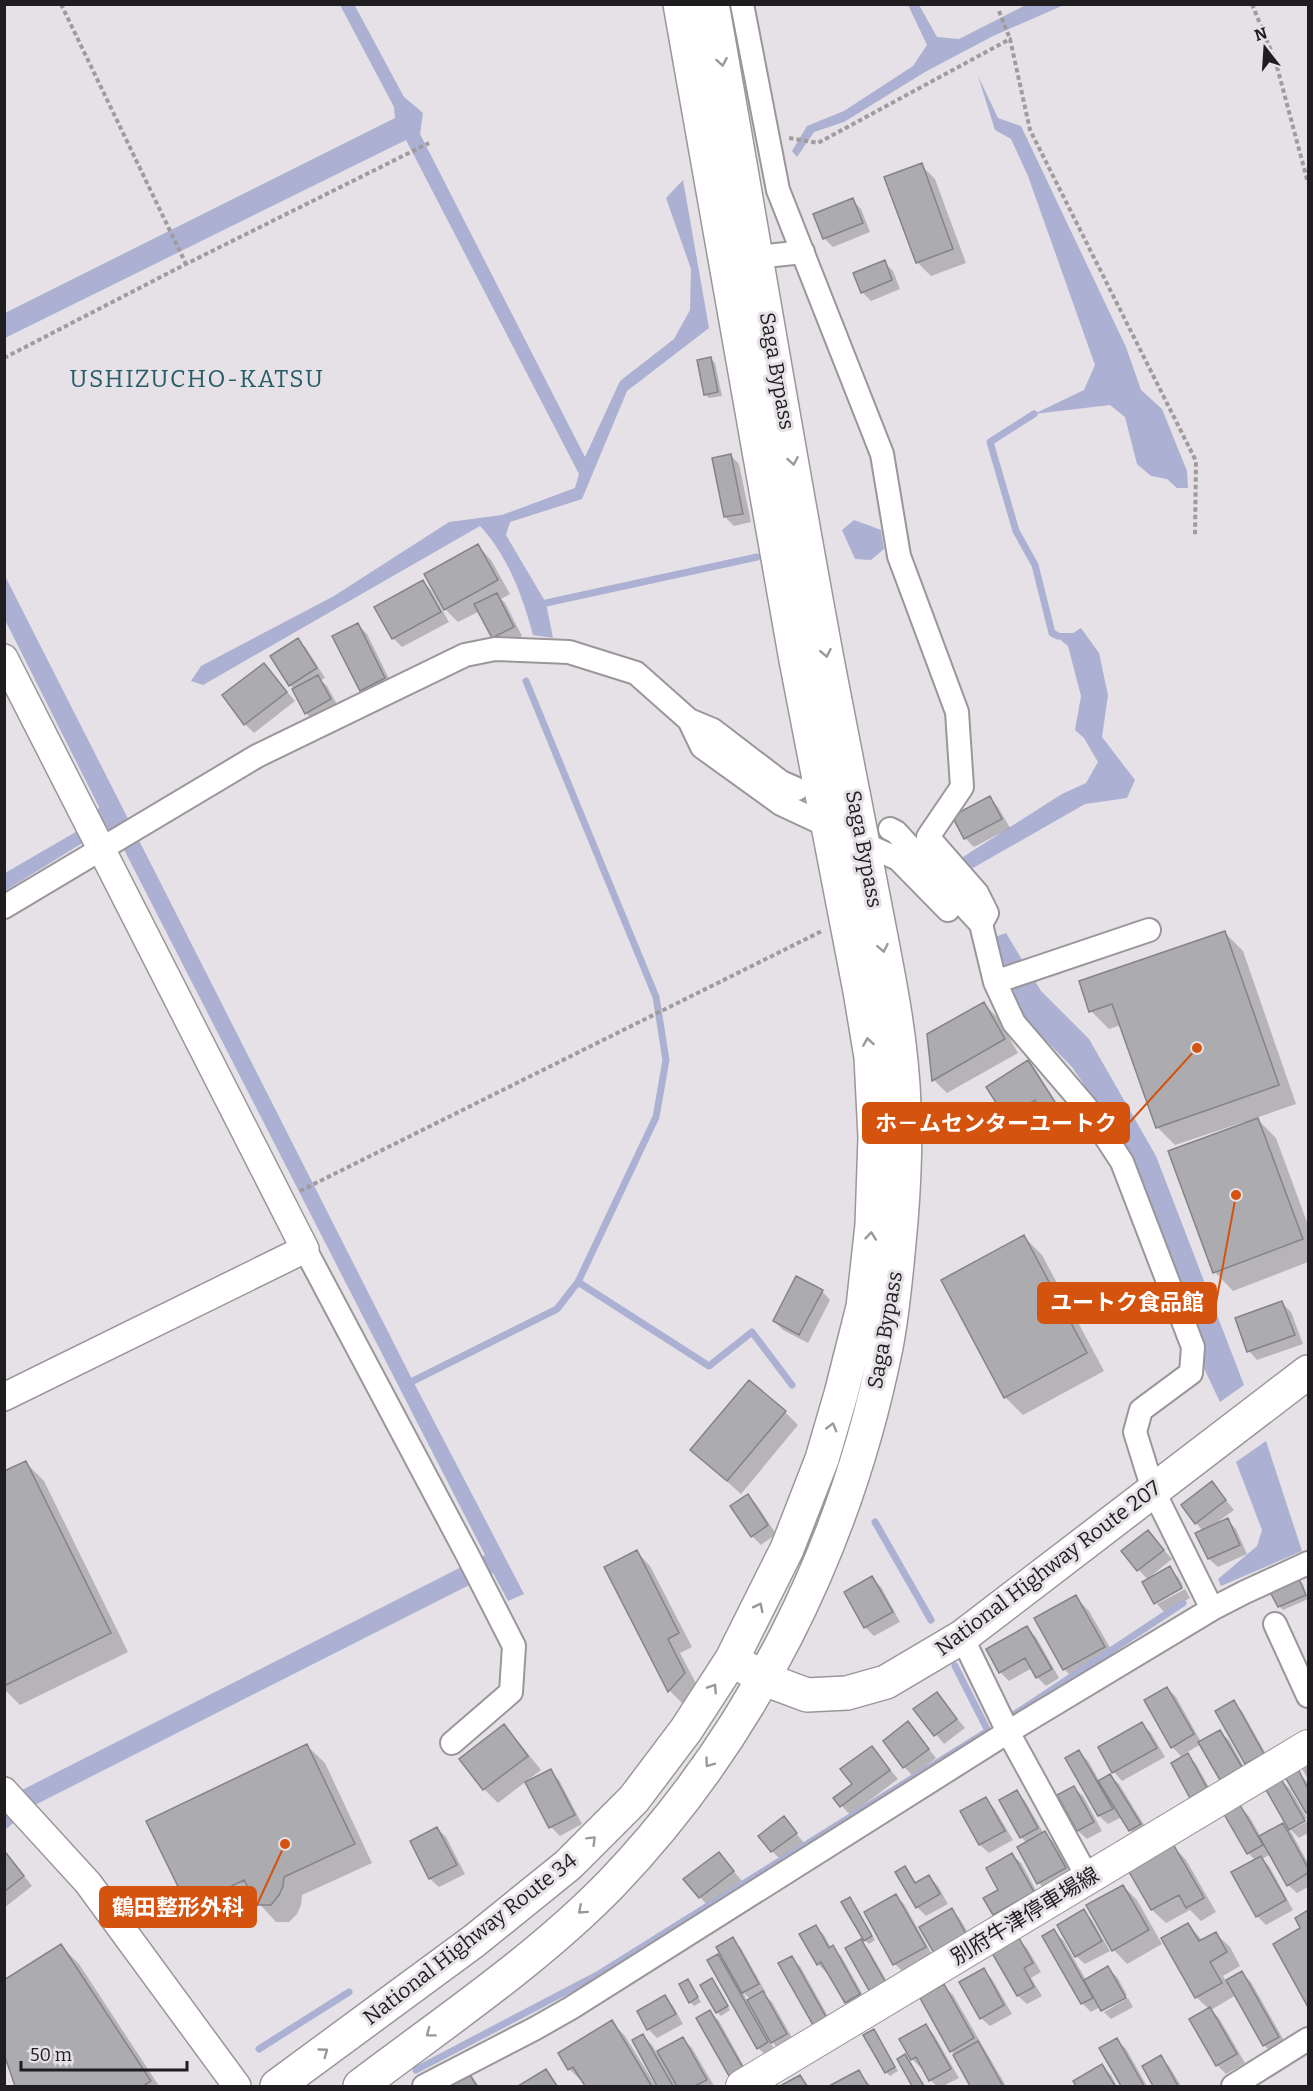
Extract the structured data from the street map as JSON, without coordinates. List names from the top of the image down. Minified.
{"streets":{"highway":["Saga Bypass","National Highway Route 207","National Highway Route 34"],"main road":["別府牛津停車場線"]},"crossings":[["Saga Bypass","National Highway Route 207"],["Saga Bypass","National Highway Route 34"],["National Highway Route 207","National Highway Route 34"]],"districts":["USHIZUCHO-KATSU"],"places":["ホ－ムセンターユートク","ユートク食品館","鶴田整形外科"],"scale_bar":"50 m","north":"top"}
